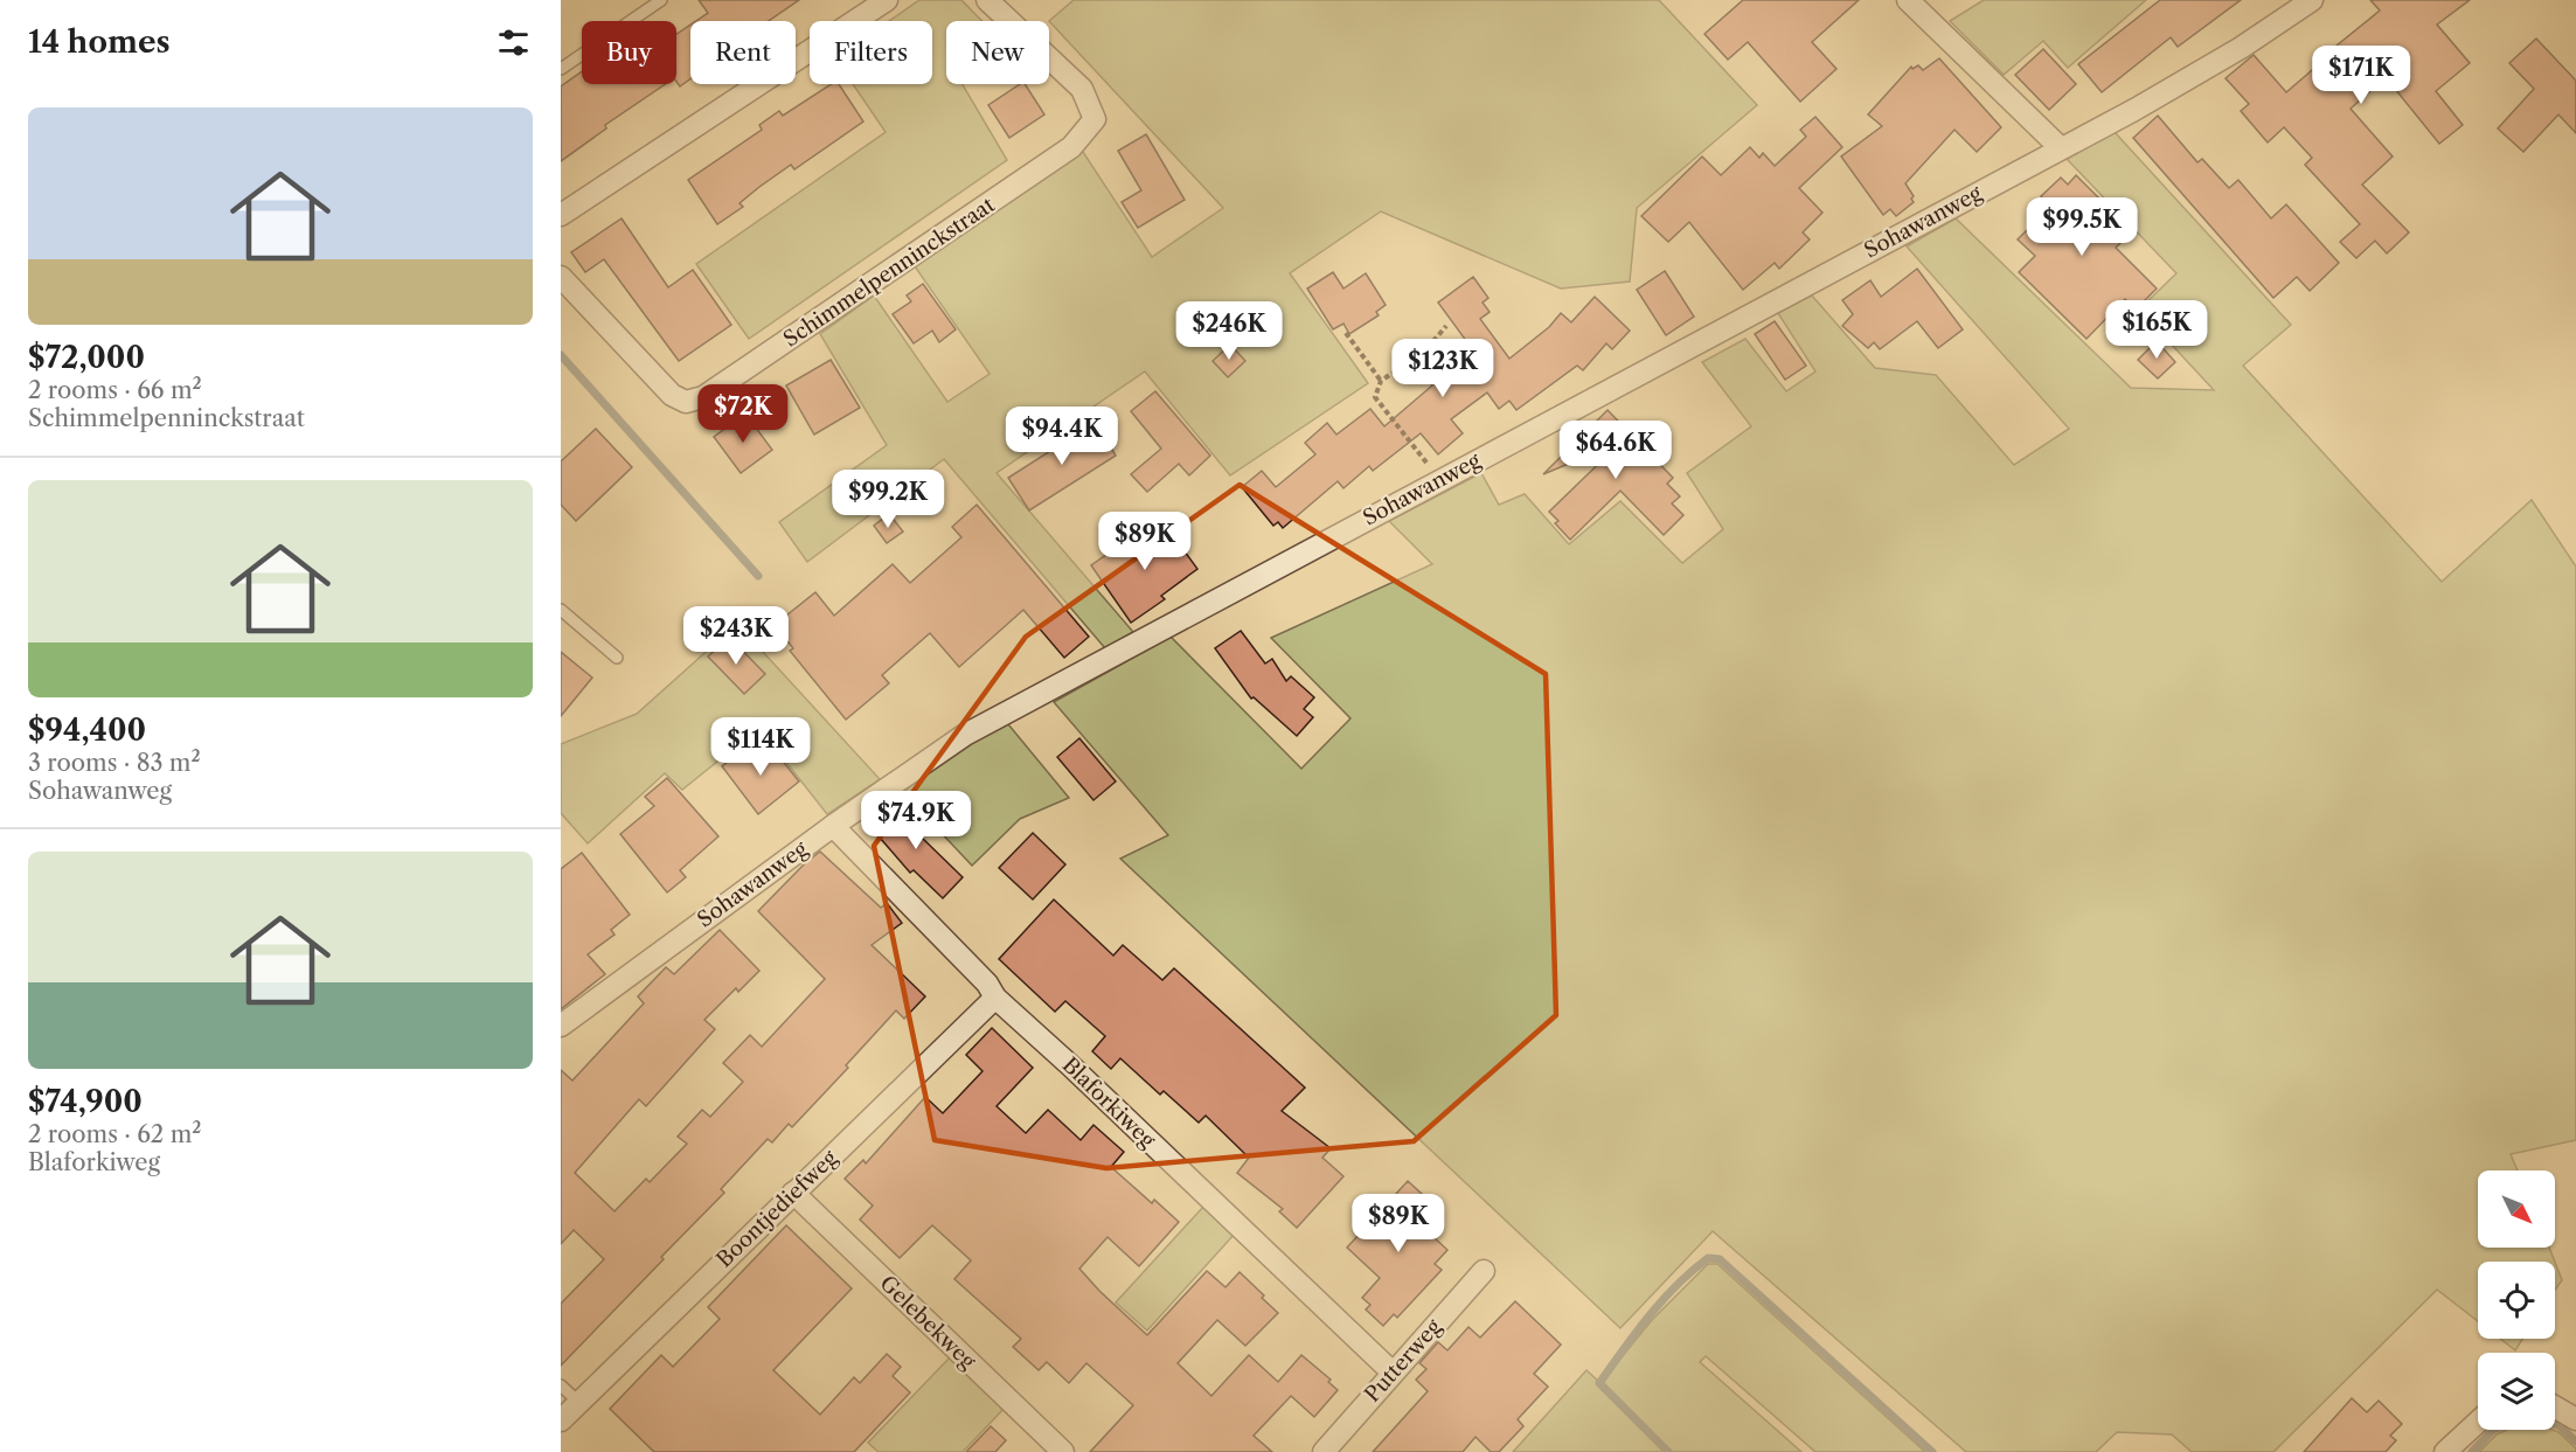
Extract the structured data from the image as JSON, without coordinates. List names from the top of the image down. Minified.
{"streets":{"street":["Sohawanweg","Schimmelpenninckstraat","Blaforkiweg","Boontjediefweg","Gelebekweg","Putterweg"]},"crossings":[["Sohawanweg","Blaforkiweg"],["Blaforkiweg","Boontjediefweg"],["Blaforkiweg","Putterweg"],["Boontjediefweg","Gelebekweg"]],"north":"bottom right","page":{"heading":"14 homes","chip":["Buy","Rent","Filters","New"],"price":["$171K","$99.5K","$165K","$246K","$123K","$72K","$94.4K","$64.6K","$99.2K","$89K","$243K","$114K","$74.9K","$89K"],"list":[{"name":"$72,000","note":"2 rooms · 66 m² · Schimmelpenninckstraat"},{"name":"$94,400","note":"3 rooms · 83 m² · Sohawanweg"},{"name":"$74,900","note":"2 rooms · 62 m² · Blaforkiweg"}]}}
